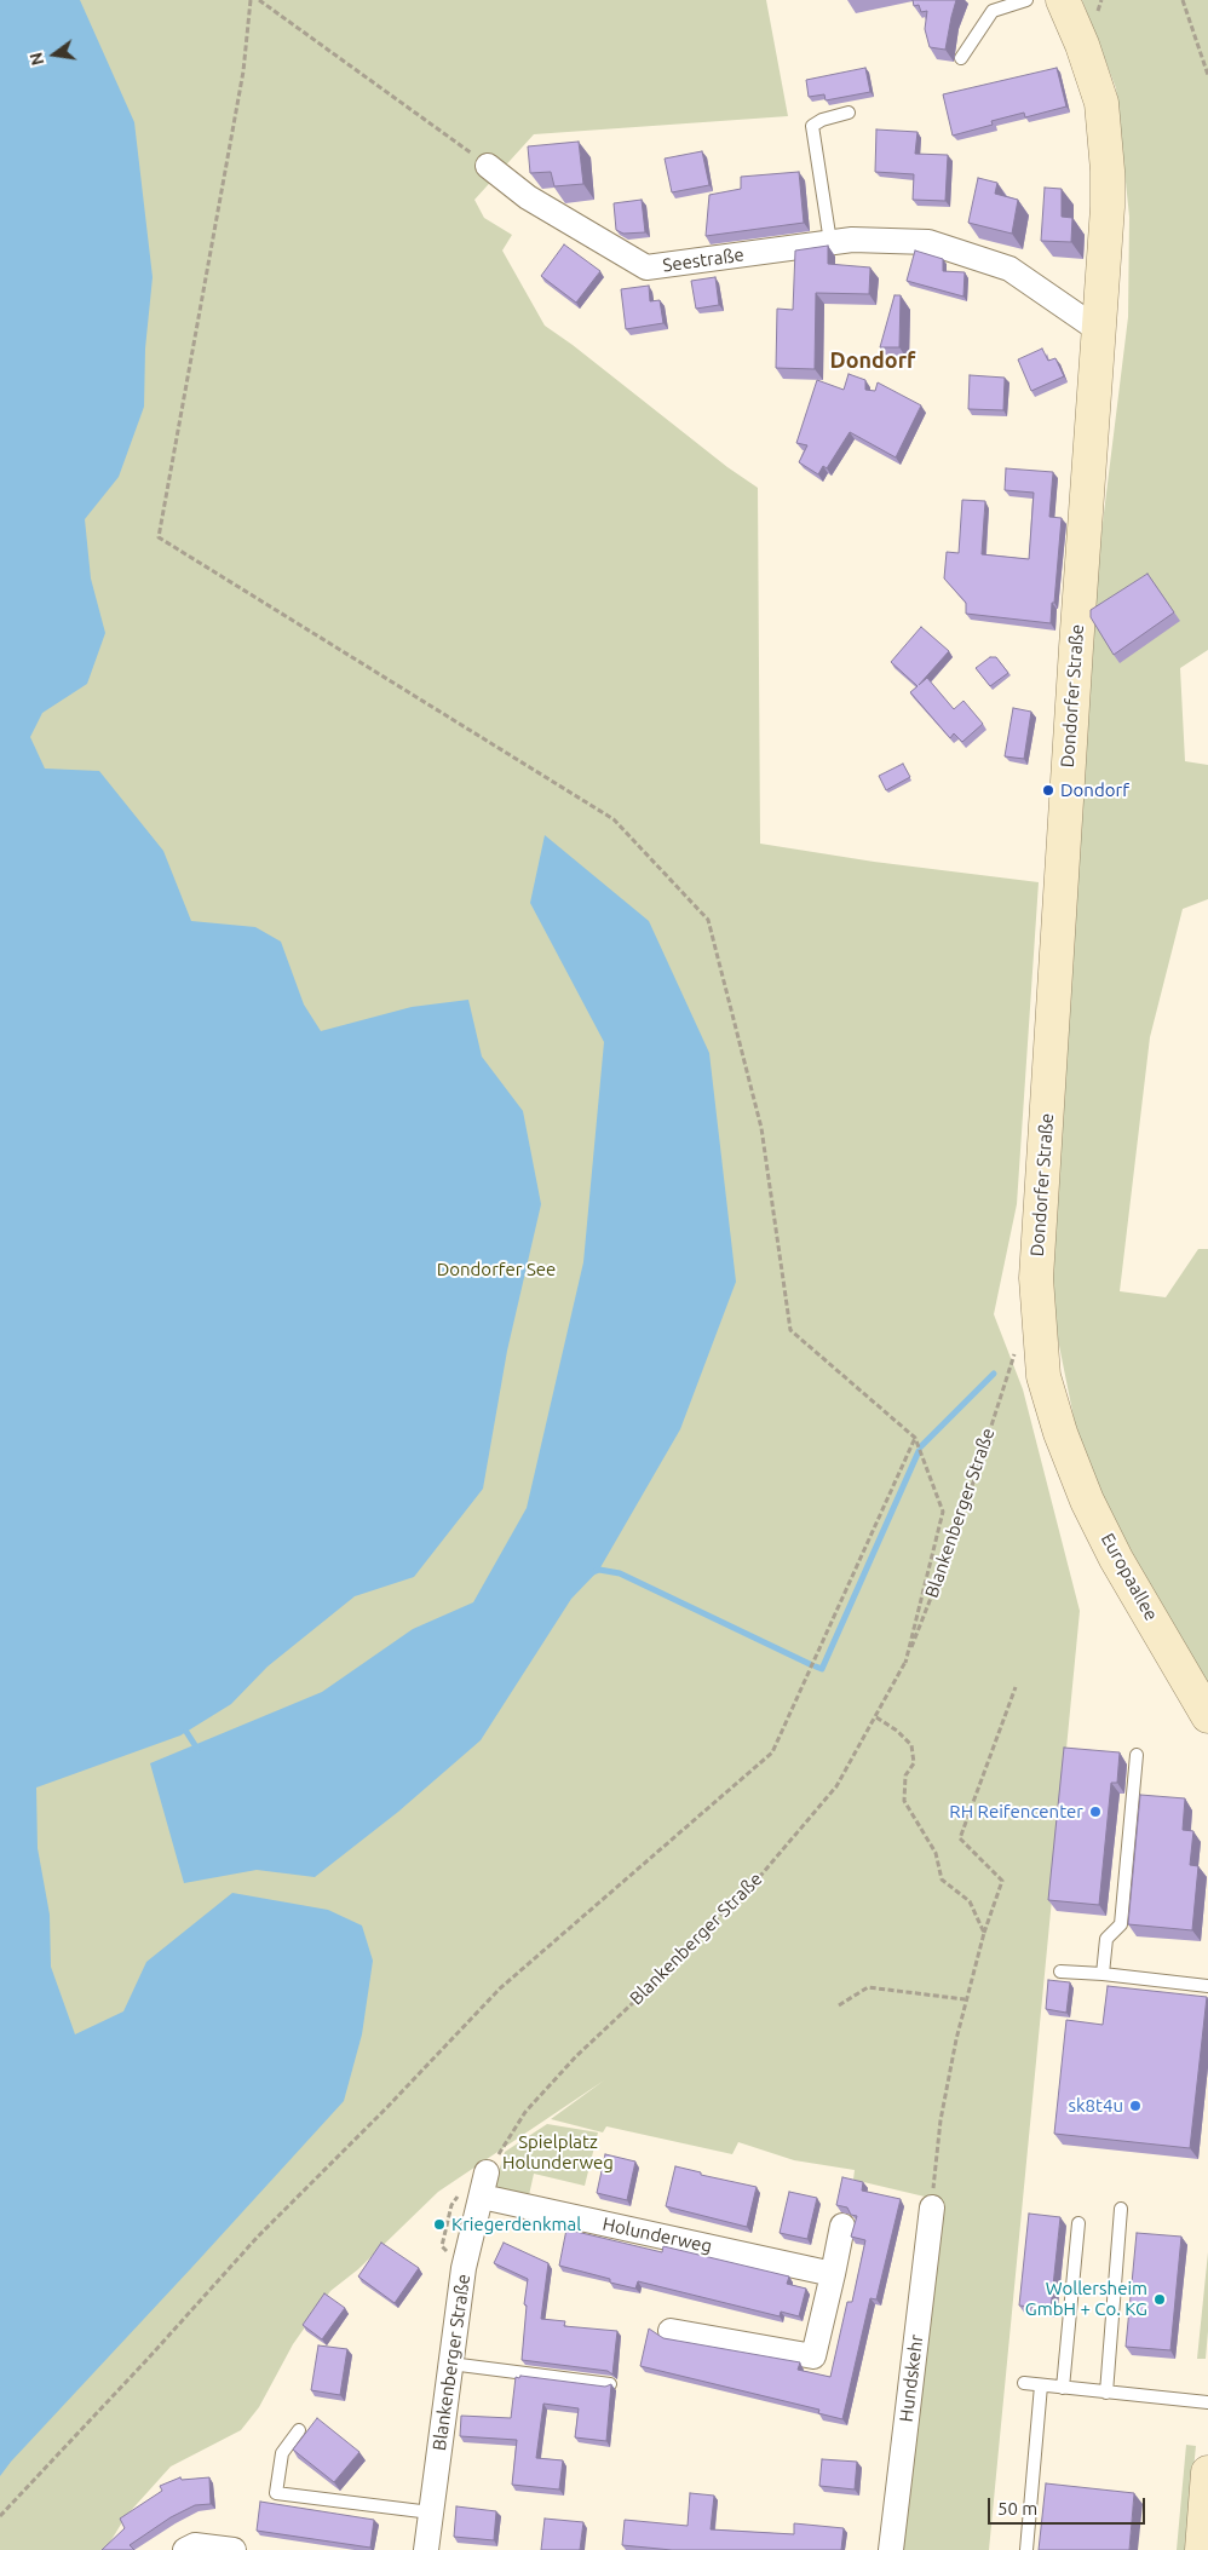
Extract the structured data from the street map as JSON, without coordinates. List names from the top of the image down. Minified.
{"streets":{"main road":["Dondorfer Straße","Europaallee"],"street":["Seestraße","Blankenberger Straße","Holunderweg","Hundskehr"]},"crossings":[["Seestraße","Dondorfer Straße"],["Dondorfer Straße","Europaallee"],["Blankenberger Straße","Holunderweg"]],"districts":["Dondorf"],"parks":["Dondorfer See","Spielplatz Holunderweg"],"places":["Dondorf","RH Reifencenter","sk8t4u","Kriegerdenkmal","Wollersheim GmbH + Co. KG"],"scale_bar":"50 m","north":"left"}
